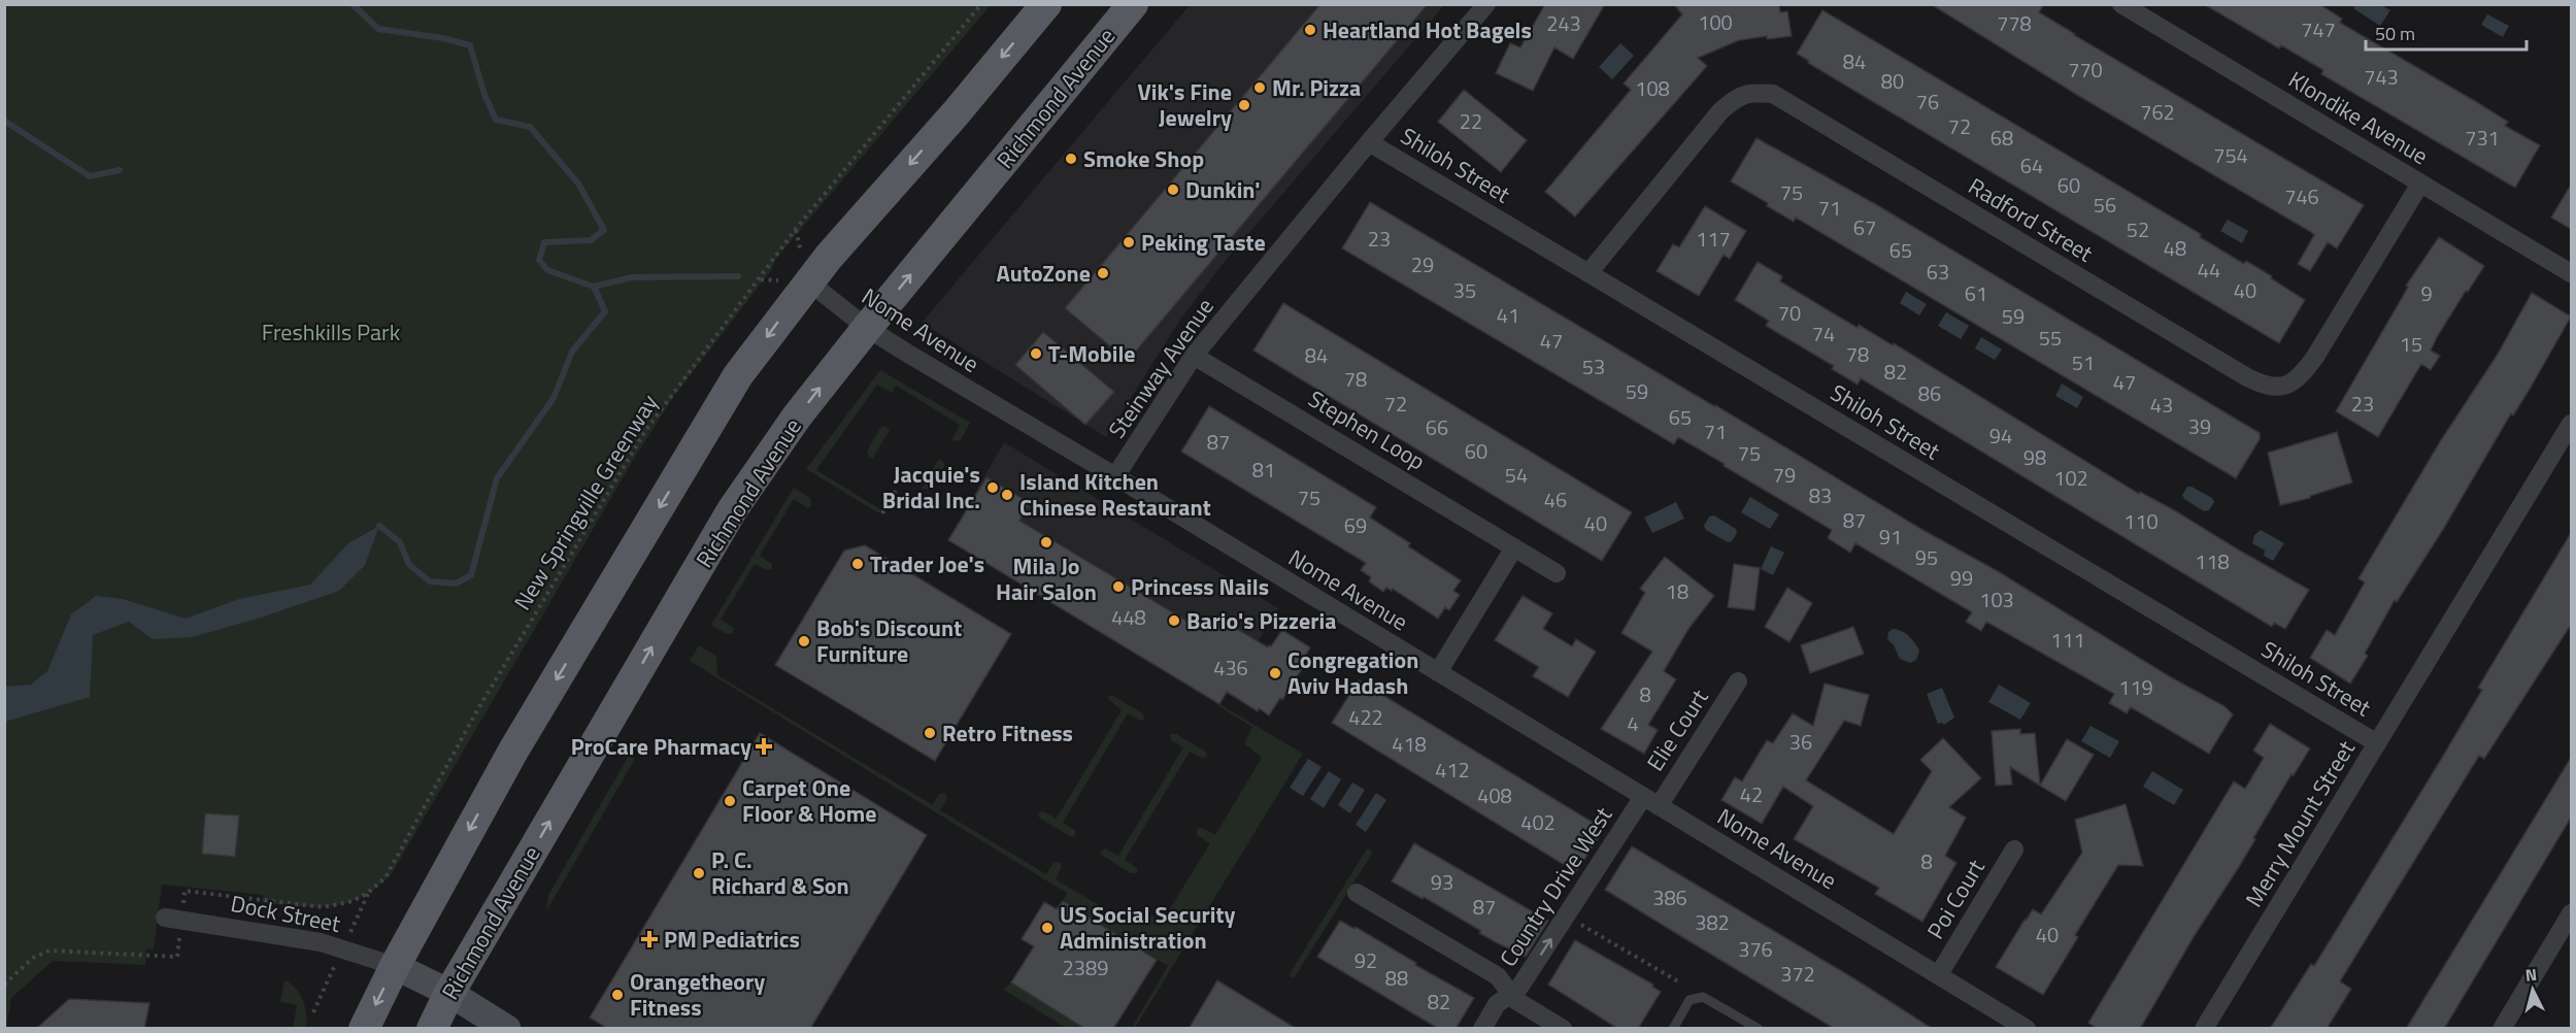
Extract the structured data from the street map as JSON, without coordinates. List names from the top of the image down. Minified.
{"streets":{"main road":["Richmond Avenue"],"street":["Klondike Avenue","Shiloh Street","Radford Street","Nome Avenue","Steinway Avenue","Stephen Loop","Elie Court","Merry Mount Street","Country Drive West","Poi Court","Dock Street"],"path":["New Springville Greenway"]},"crossings":[["Richmond Avenue","Nome Avenue"],["Klondike Avenue","Radford Street"],["Shiloh Street","Radford Street"],["Shiloh Street","Steinway Avenue"],["Shiloh Street","Merry Mount Street"],["Nome Avenue","Steinway Avenue"],["Nome Avenue","Elie Court"],["Nome Avenue","Country Drive West"],["Nome Avenue","Poi Court"],["Steinway Avenue","Stephen Loop"],["Elie Court","Country Drive West"]],"one_way":["Country Drive West"],"parks":["Freshkills Park"],"places":{"other":["Heartland Hot Bagels","Mr. Pizza","Vik's Fine Jewelry","Smoke Shop","Dunkin'","Peking Taste","AutoZone","T-Mobile","Jacquie's Bridal Inc.","Island Kitchen Chinese Restaurant","Mila Jo Hair Salon","Trader Joe's","Princess Nails","Bario's Pizzeria","Bob's Discount Furniture","Congregation Aviv Hadash","Retro Fitness","Carpet One Floor & Home","P. C. Richard & Son","US Social Security Administration","Orangetheory Fitness"],"health":["ProCare Pharmacy","PM Pediatrics"]},"house_numbers":["100","243","778","747","84","770","743","80","108","76","762","22","72","68","731","754","64","60","75","746","56","71","67","52","23","117","48","65","29","44","63","35","40","61","9","70","41","59","74","55","47","15","78","84","51","53","82","78","47","59","86","72","23","43","65","39","66","71","94","87","60","75","98","81","54","79","102","83","75","46","87","110","40","69","91","95","118","99","18","103","448","111","436","119","8","422","4","36","418","412","42","408","402","8","93","386","87","382","40","376","92","2389","372","88","82"],"scale_bar":"50 m","north":"top"}
